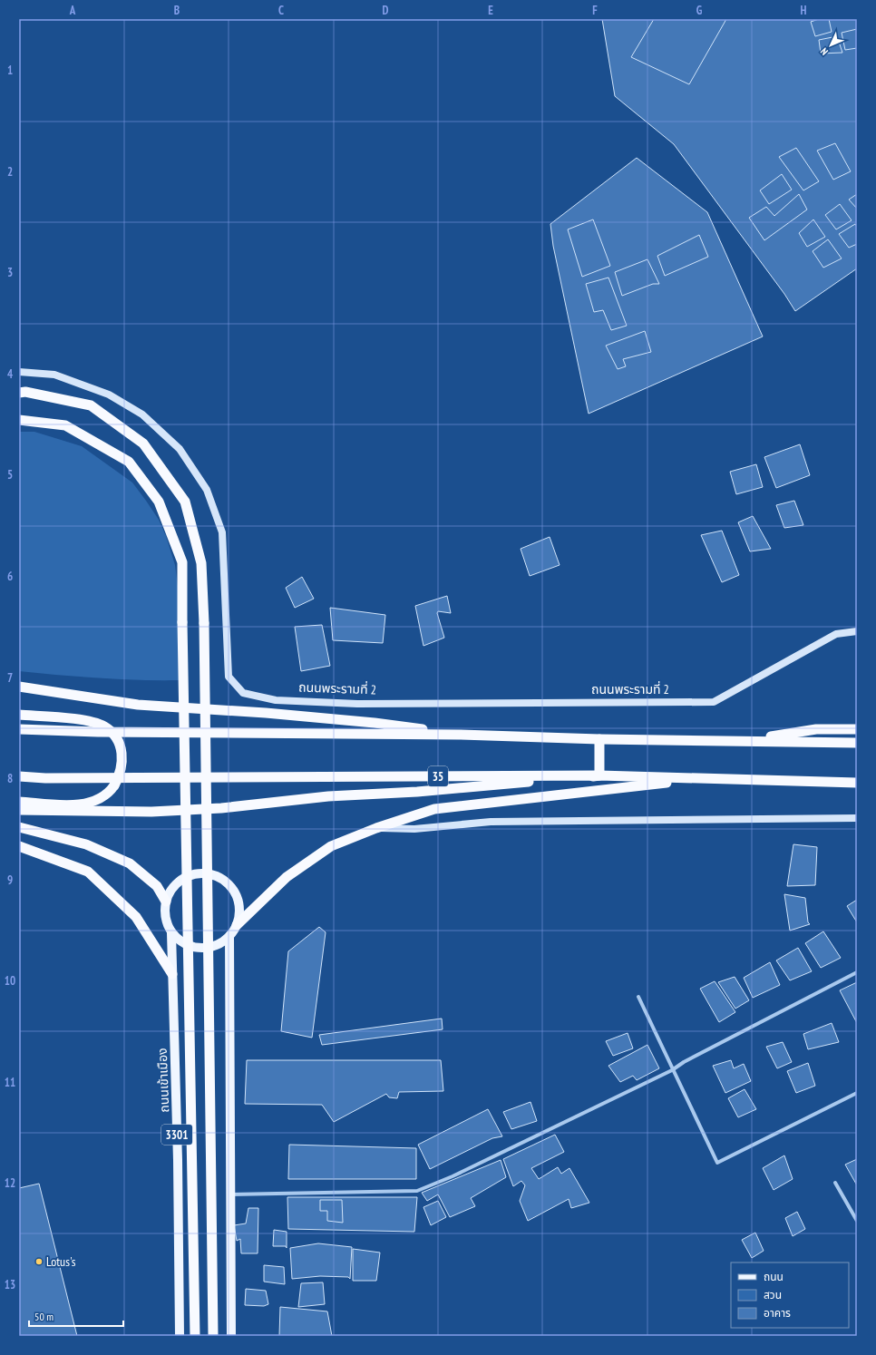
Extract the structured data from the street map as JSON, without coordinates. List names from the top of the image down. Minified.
{"streets":{"highway":["35"],"main road":["ถนนพระรามที่ 2","ถนนเข้าเมือง","3301"]},"places":["Lotus's"],"legend":["ถนน","สวน","อาคาร"],"scale_bar":"50 m","north":"bottom left","grid":{"columns":["A","B","C","D","E","F","G","H"],"rows":["1","2","3","4","5","6","7","8","9","10","11","12","13"]}}
